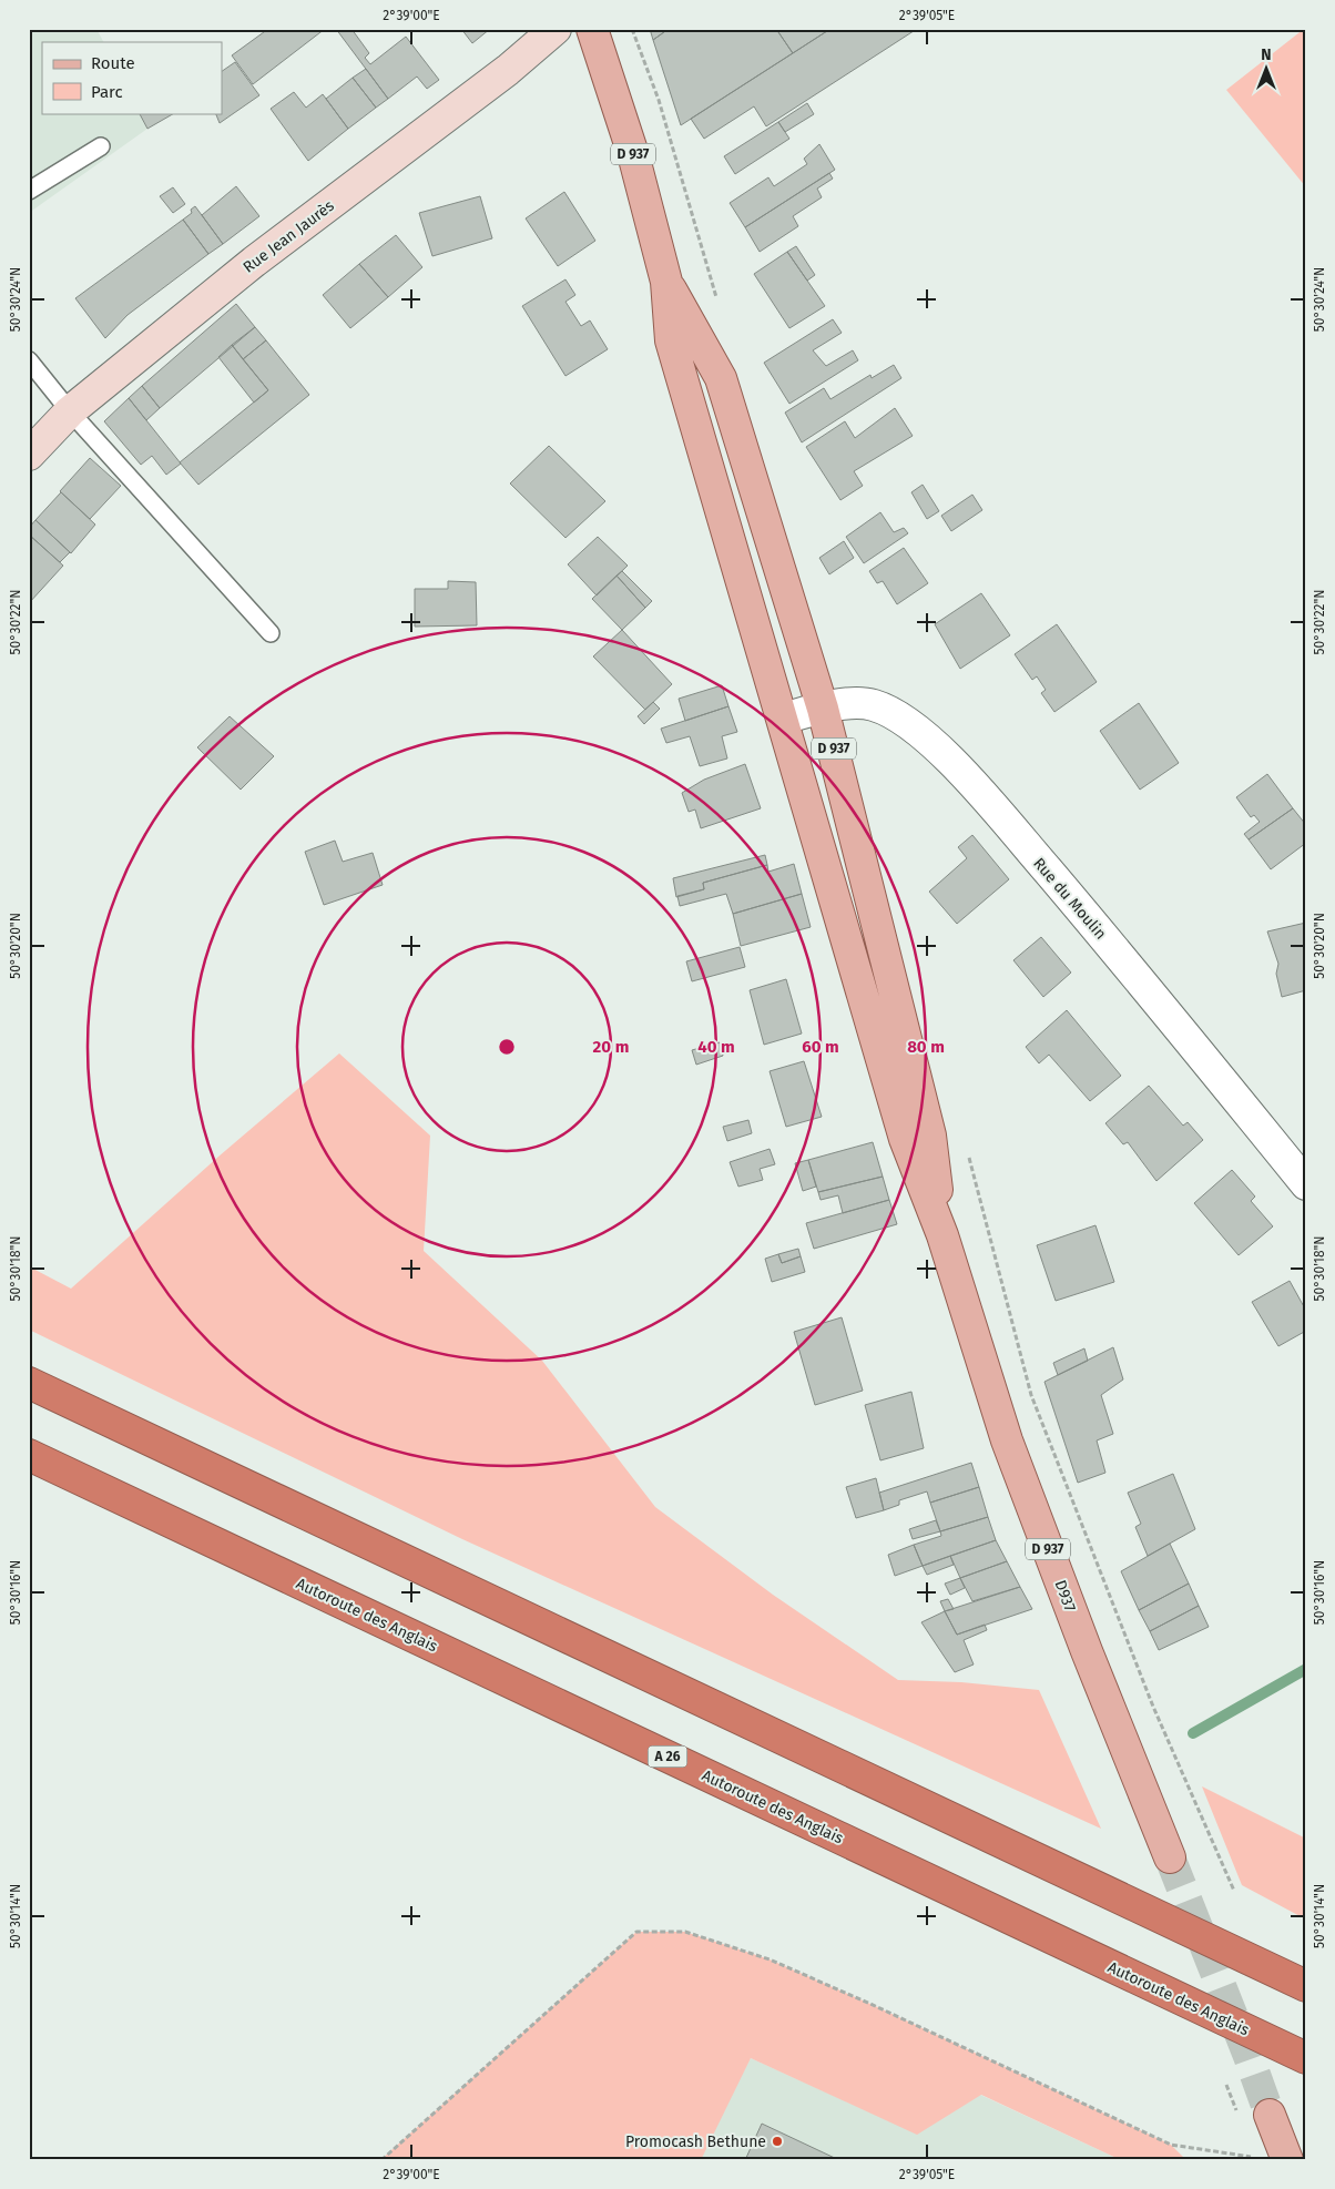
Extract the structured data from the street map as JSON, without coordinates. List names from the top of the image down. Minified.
{"streets":{"highway":["Autoroute des Anglais","A 26"],"main road":["D 937","D937"],"street":["Rue Jean Jaurès","Rue du Moulin"]},"crossings":[["D 937","Rue du Moulin"],["D 937","D937"]],"places":["Promocash Bethune"],"legend":["Route","Parc"],"north":"top","coordinates":["2°39'00\"E","2°39'05\"E","50°30'24\"N","50°30'22\"N","50°30'20\"N","50°30'18\"N","50°30'16\"N","50°30'14\"N"],"rings":["20 m","40 m","60 m","80 m"]}
